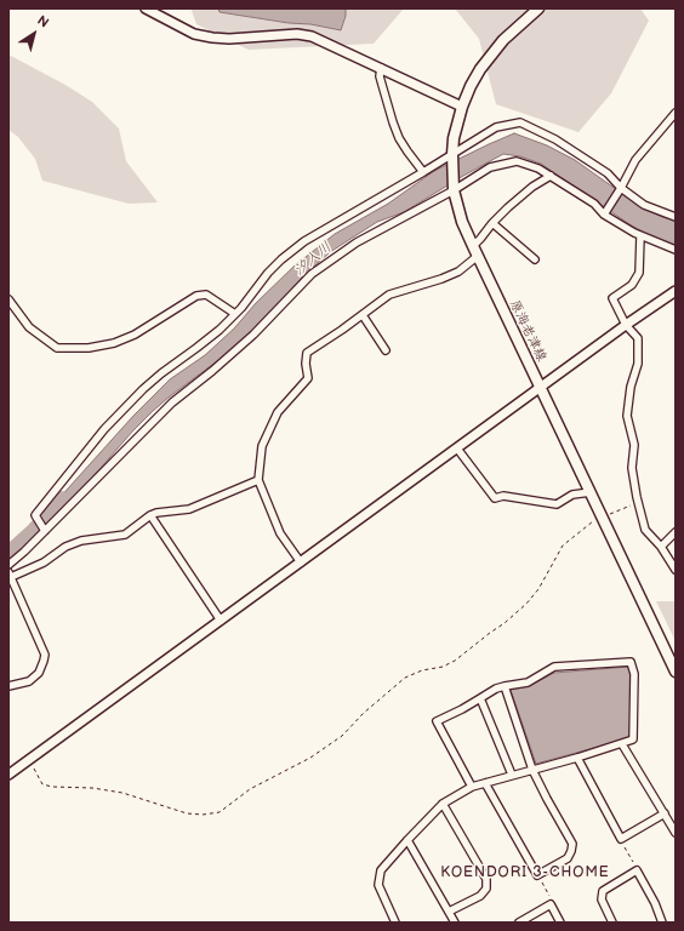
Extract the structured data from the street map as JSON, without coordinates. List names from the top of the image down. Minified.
{"streets":{"main road":["原海老津線"]},"districts":["KOENDORI 3-CHOME"],"water":["汐入川"],"north":"top right"}
